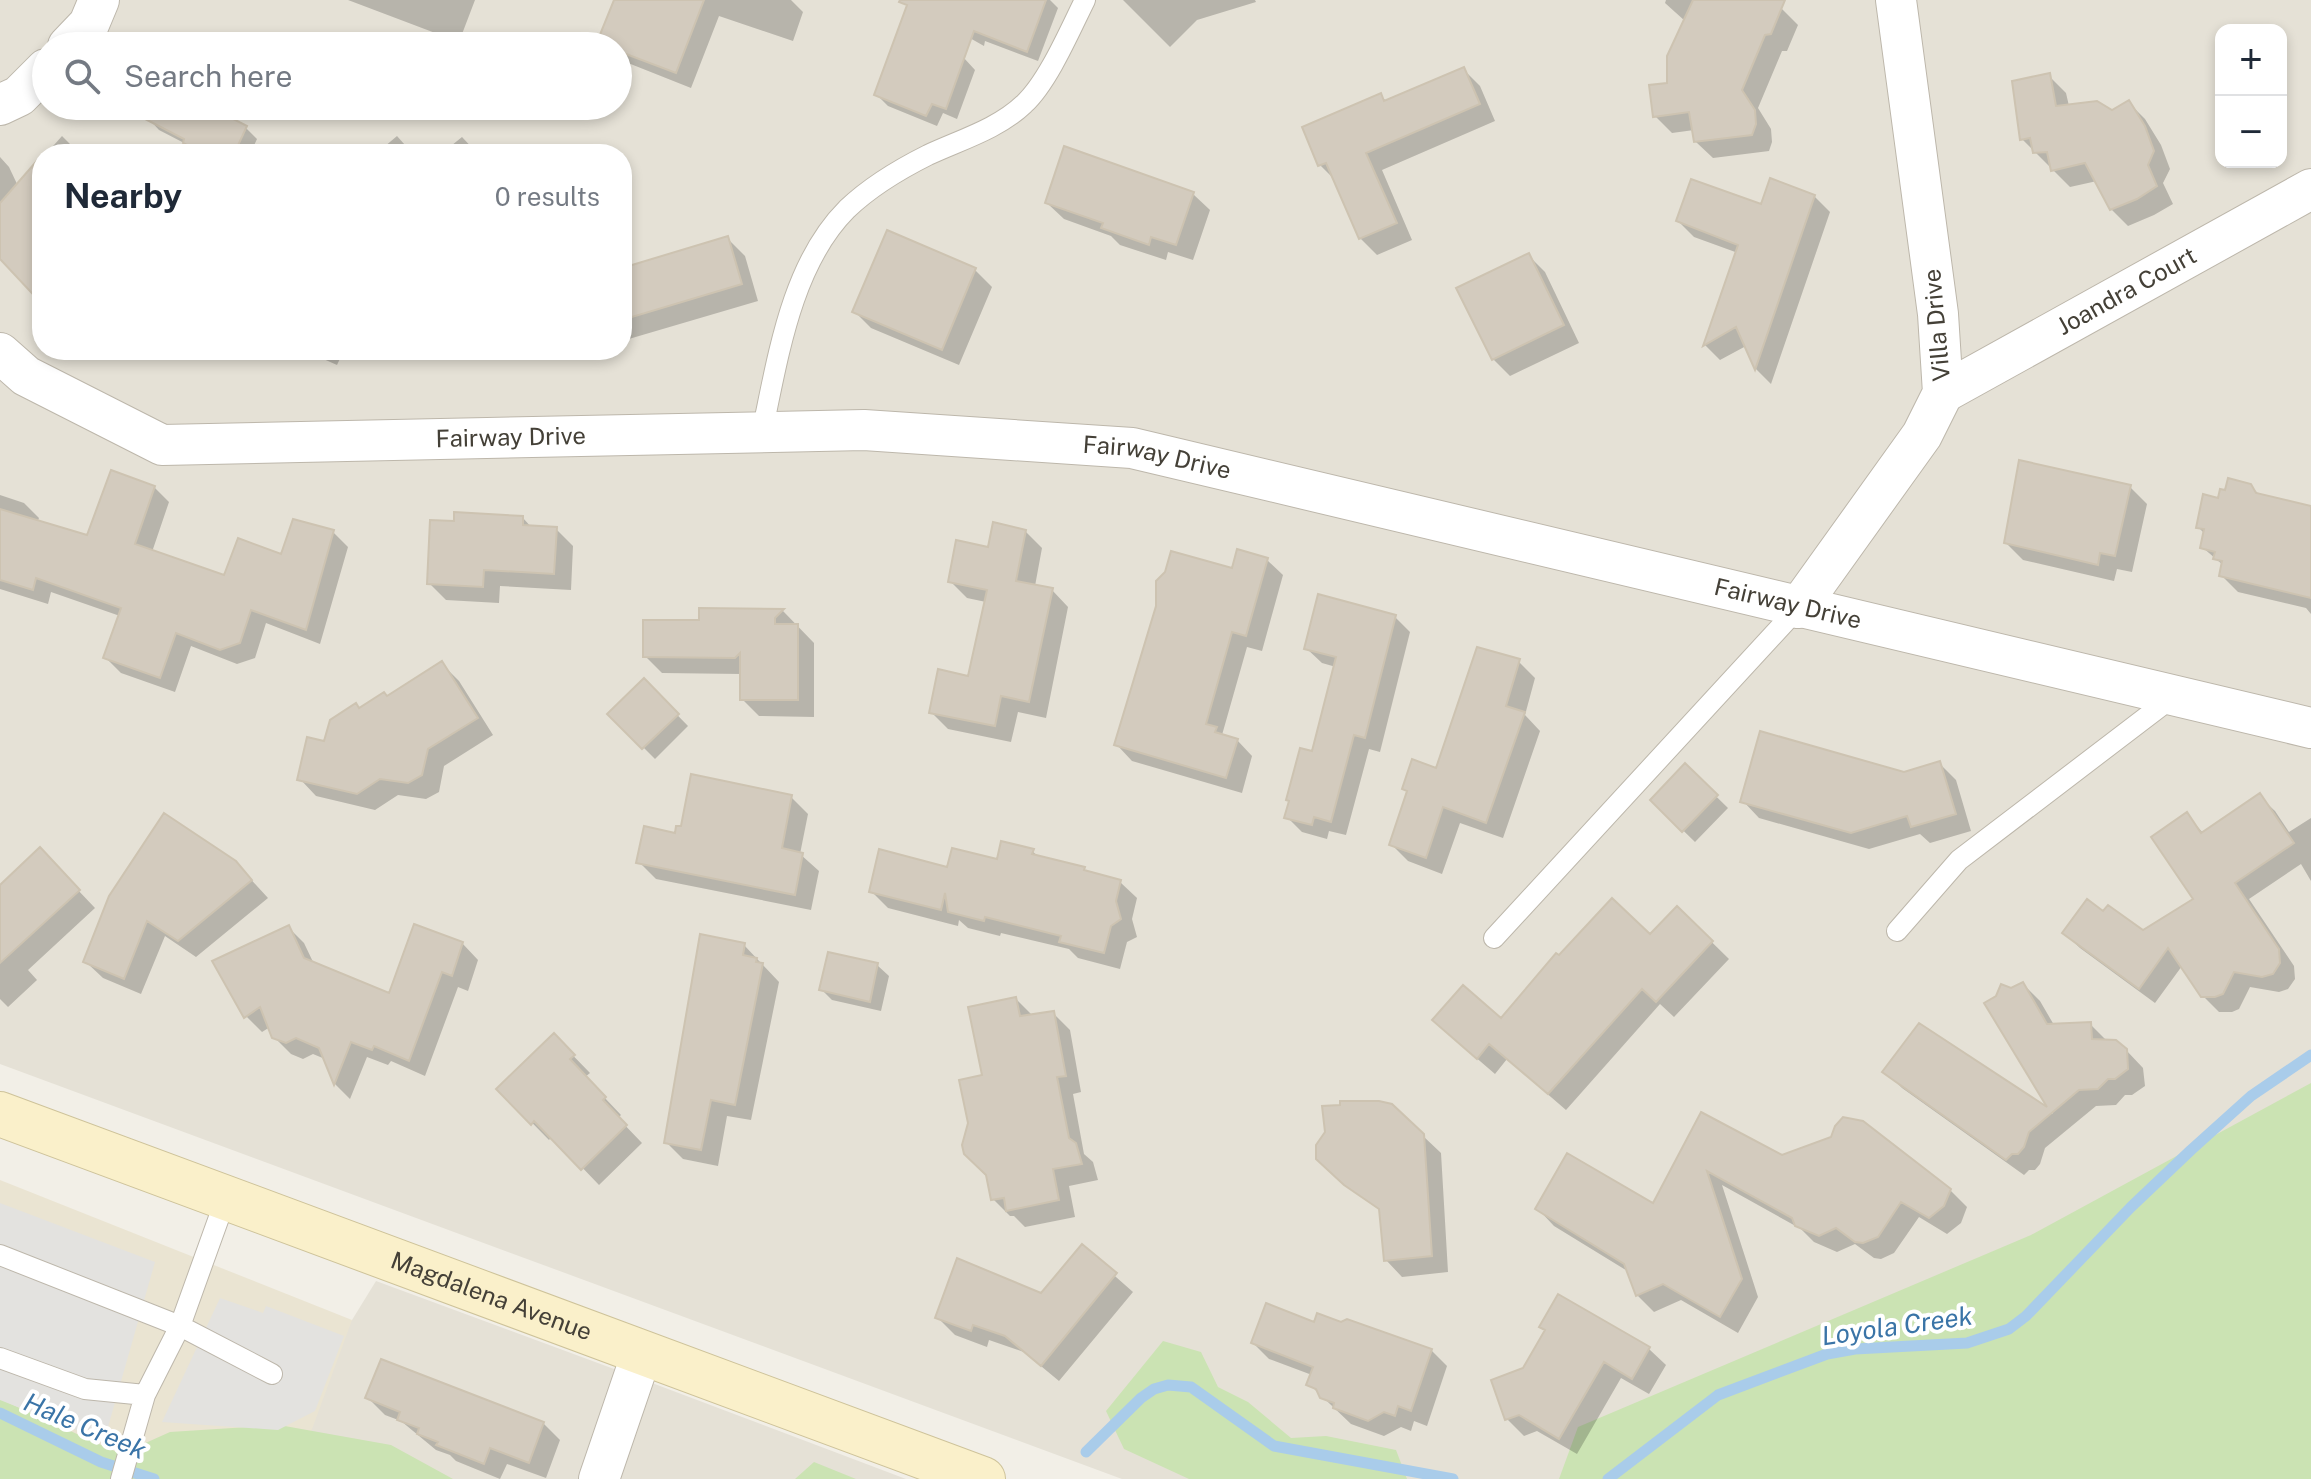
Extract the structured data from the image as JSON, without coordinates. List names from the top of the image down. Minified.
{"streets":{"main road":["Magdalena Avenue"],"street":["Joandra Court","Villa Drive","Fairway Drive"]},"crossings":[["Joandra Court","Villa Drive"],["Villa Drive","Fairway Drive"]],"water":["Loyola Creek","Hale Creek"],"page":{"map_buttons":["+","−"],"search":"Search here","heading":["Nearby","0 results"]}}
